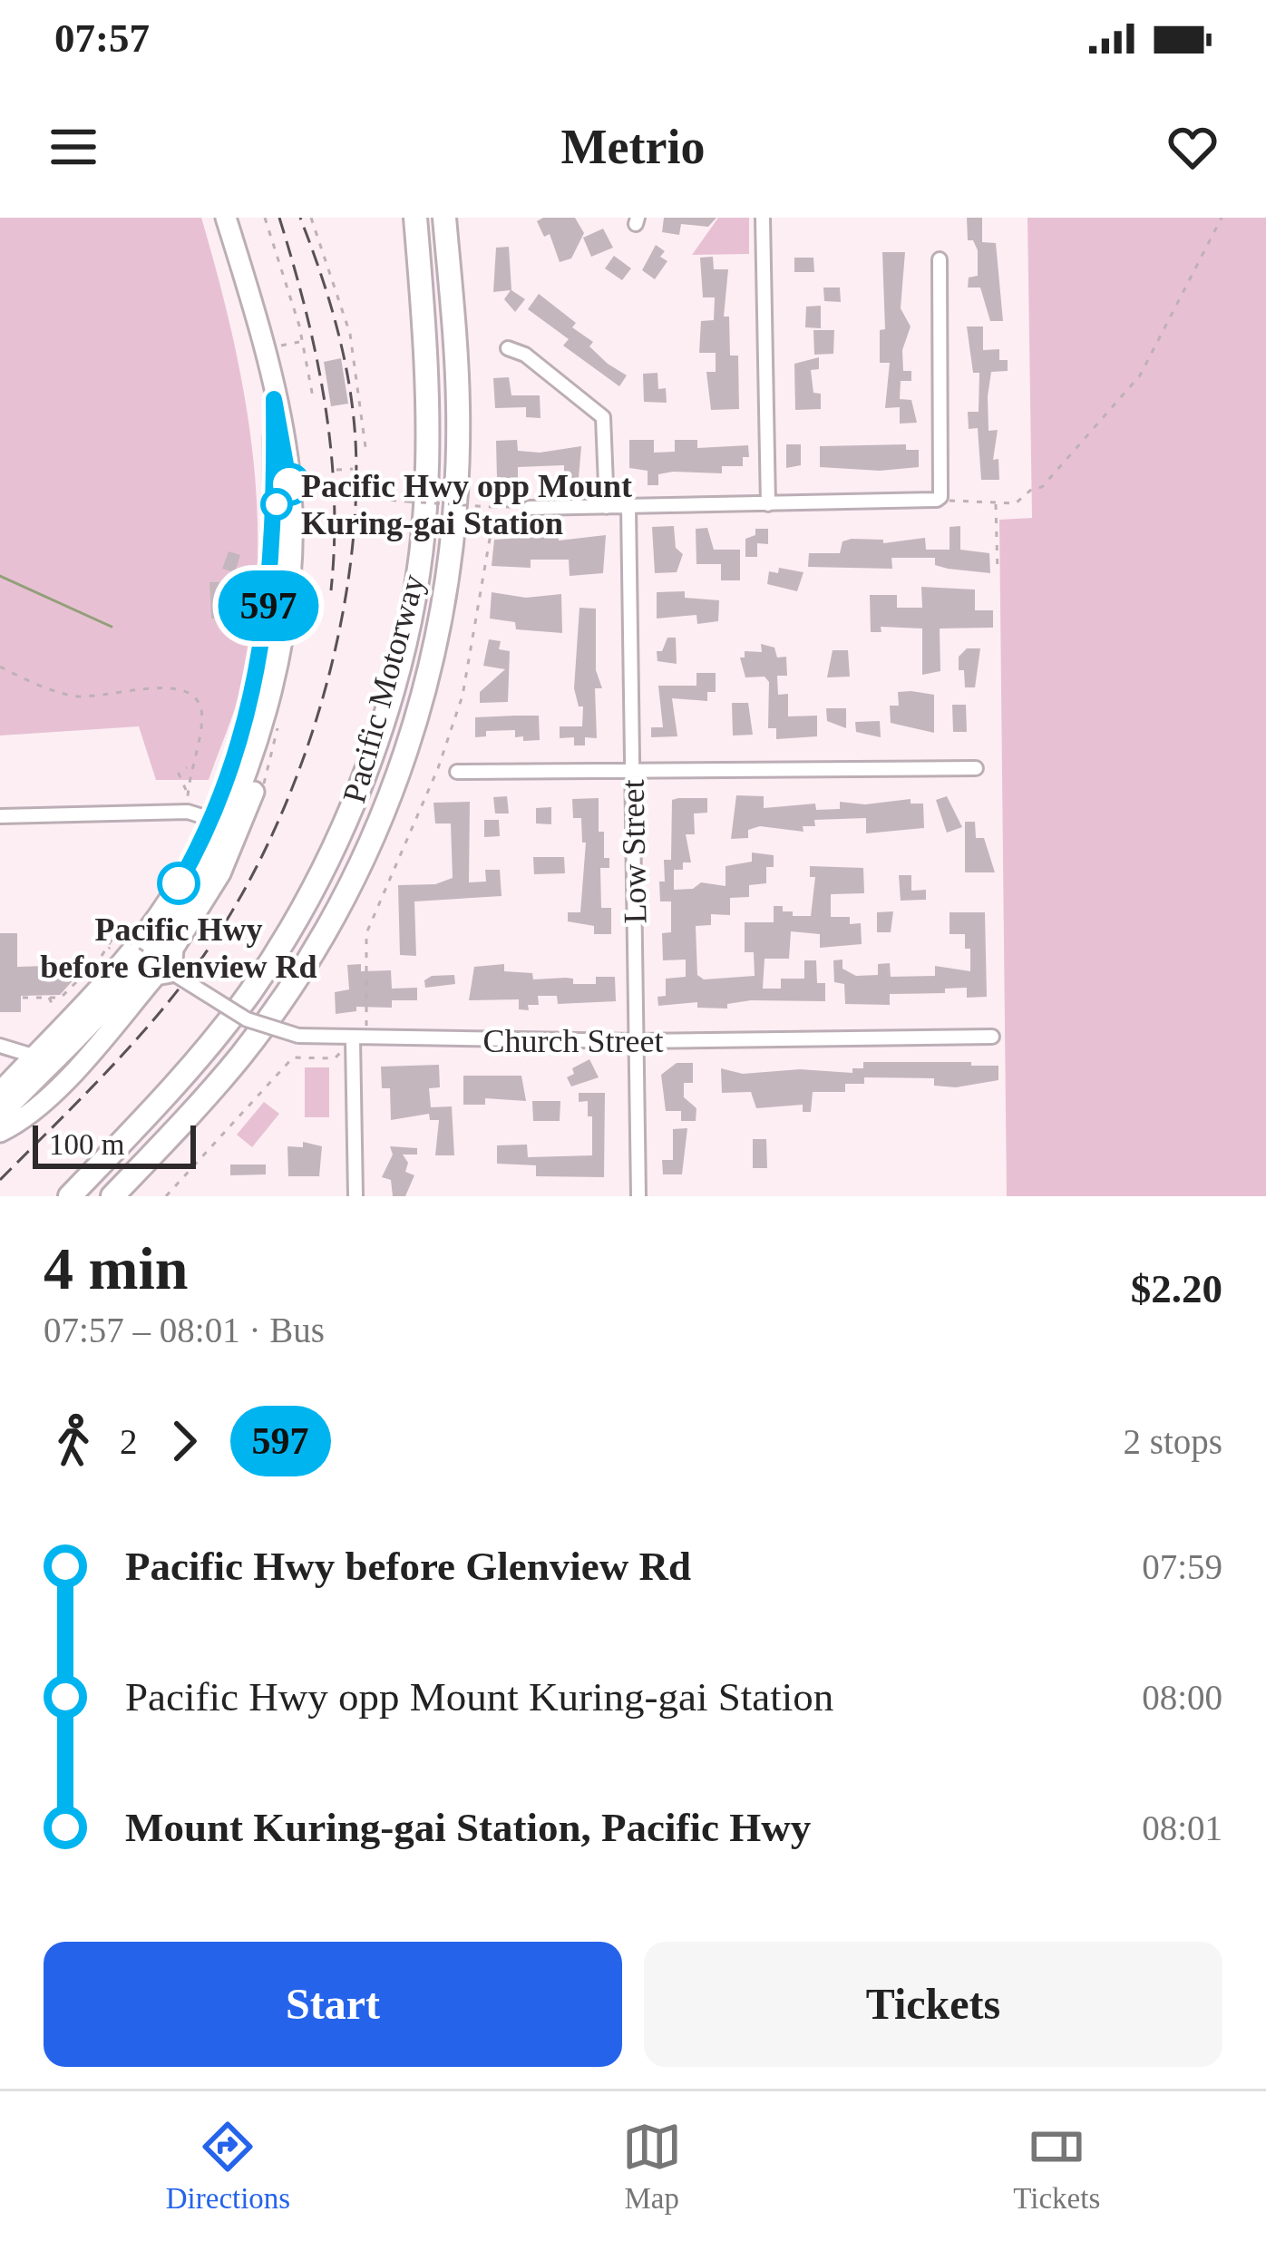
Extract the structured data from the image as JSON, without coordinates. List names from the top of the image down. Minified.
{"streets":{"highway":["Pacific Motorway"],"street":["Low Street","Church Street"]},"crossings":[["Low Street","Church Street"]],"places":["Pacific Hwy opp Mount Kuring-gai Station","Pacific Hwy before Glenview Rd"],"lines":["bus line 597"],"scale_bar":"100 m","page":{"status":"07:57","header":"Metrio","on_map":"597","scale":"100 m","heading":["4 min","07:57 – 08:01 · Bus","$2.20"],"legs":["2","597","2 stops"],"list":[{"name":"Pacific Hwy before Glenview Rd","value":"07:59"},{"name":"Pacific Hwy opp Mount Kuring-gai Station","value":"08:00"},{"name":"Mount Kuring-gai Station, Pacific Hwy","value":"08:01"}],"buttons":["Start","Tickets"],"tabs":["Directions","Map","Tickets"]}}
